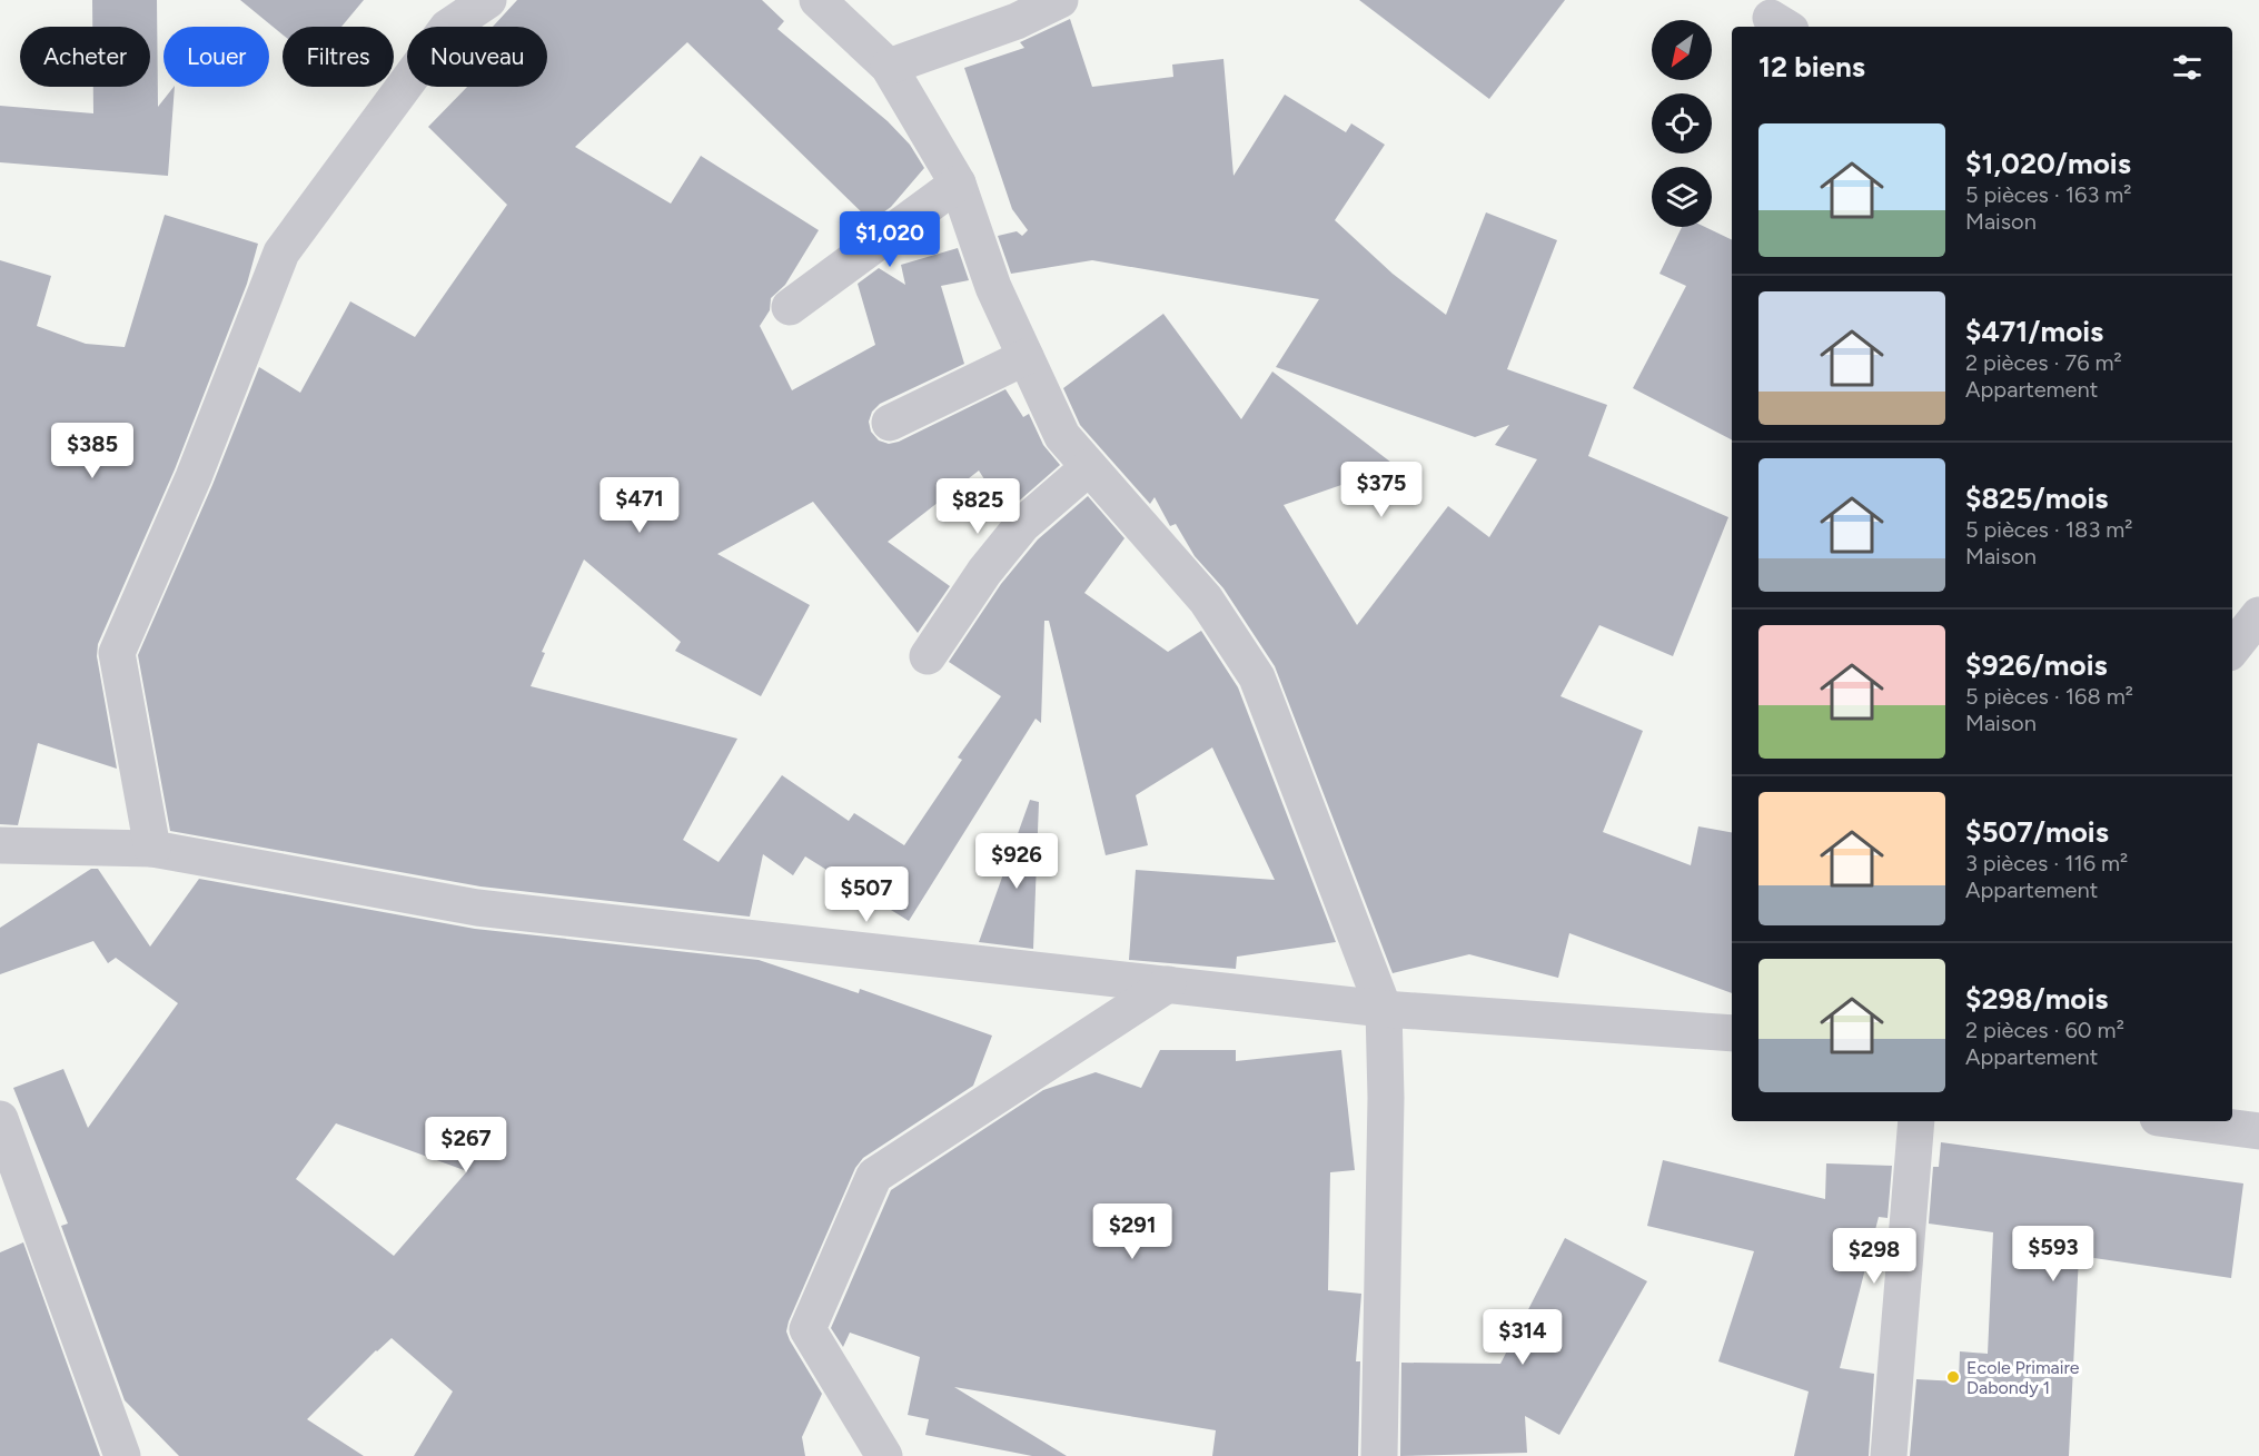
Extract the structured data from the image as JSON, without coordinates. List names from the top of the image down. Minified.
{"places":["Ecole Primaire Dabondy 1"],"north":"bottom left","page":{"chip":["Acheter","Louer","Filtres","Nouveau"],"heading":"12 biens","list":[{"name":"$1,020/mois","note":"5 pièces · 163 m² · Maison"},{"name":"$471/mois","note":"2 pièces · 76 m² · Appartement"},{"name":"$825/mois","note":"5 pièces · 183 m² · Maison"},{"name":"$926/mois","note":"5 pièces · 168 m² · Maison"},{"name":"$507/mois","note":"3 pièces · 116 m² · Appartement"},{"name":"$298/mois","note":"2 pièces · 60 m² · Appartement"}],"price":["$1,020","$385","$375","$471","$825","$926","$507","$267","$291","$593","$298","$314"]}}
